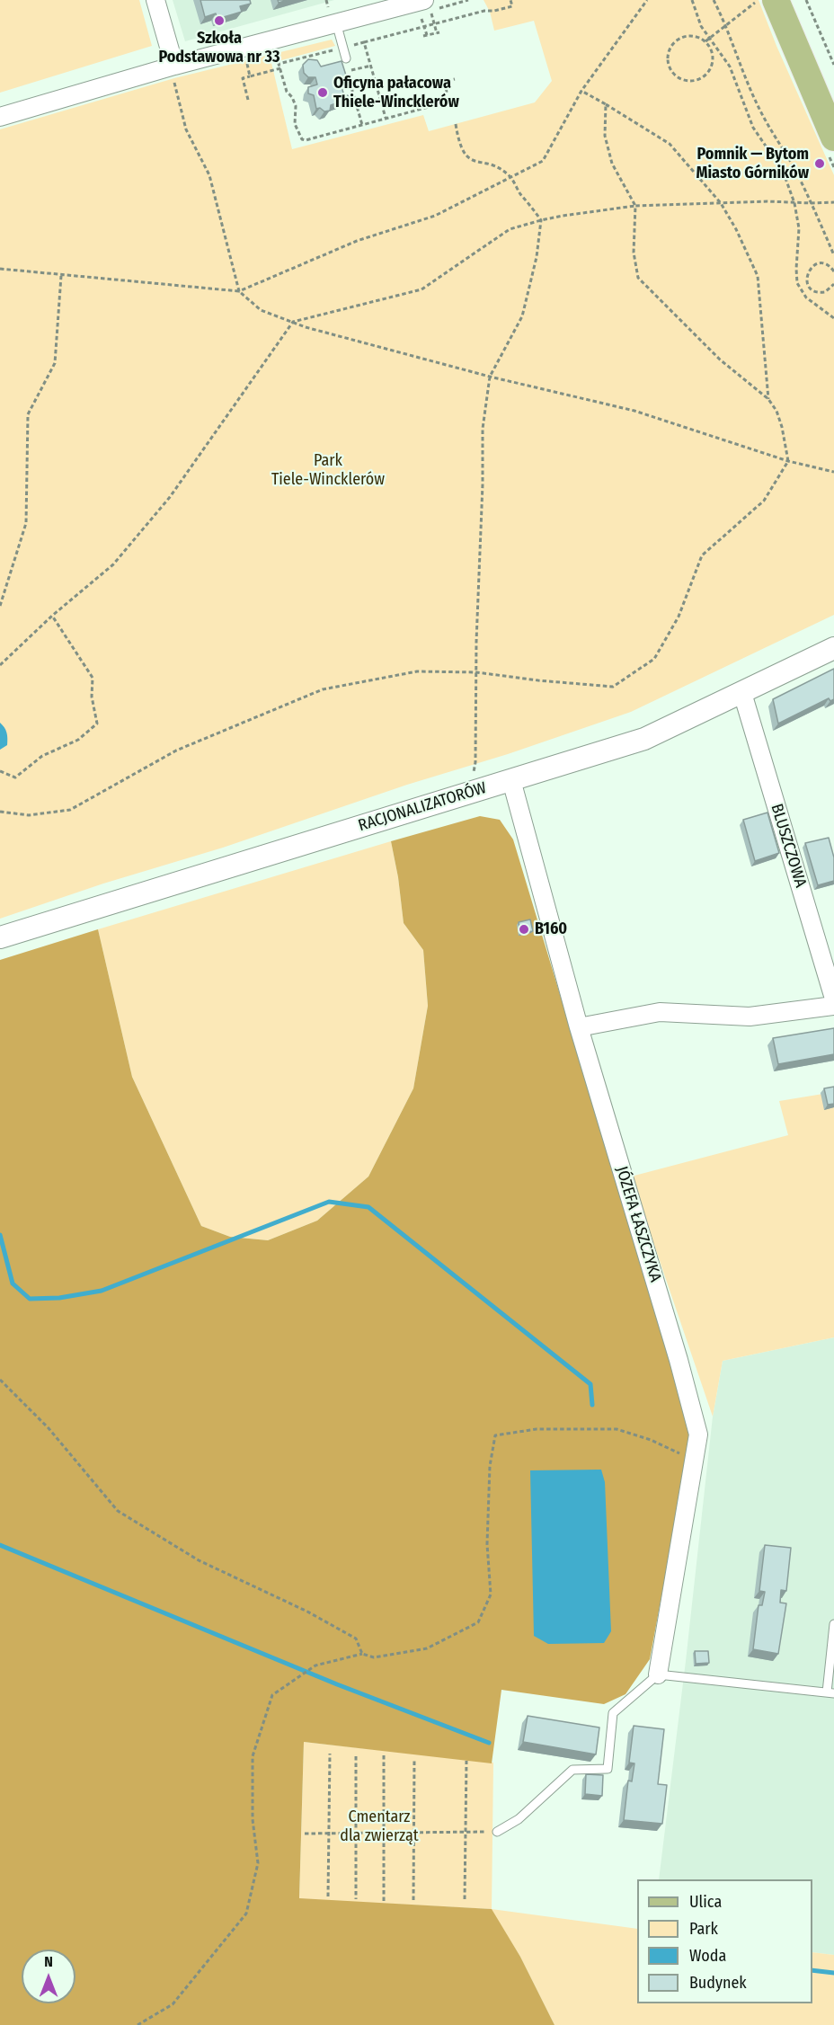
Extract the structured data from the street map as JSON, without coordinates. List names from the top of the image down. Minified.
{"streets":{"street":["RACJONALIZATORÓW","BLUSZCZOWA","JÓZEFA ŁASZCZYKA"]},"crossings":[["RACJONALIZATORÓW","BLUSZCZOWA"],["RACJONALIZATORÓW","JÓZEFA ŁASZCZYKA"]],"parks":["Park Tiele-Wincklerów","Cmentarz dla zwierząt"],"places":["Szkoła Podstawowa nr 33","Oficyna pałacowa Thiele-Wincklerów","Pomnik — Bytom Miasto Górników","B160"],"legend":["Ulica","Park","Woda","Budynek"],"north":"top"}
